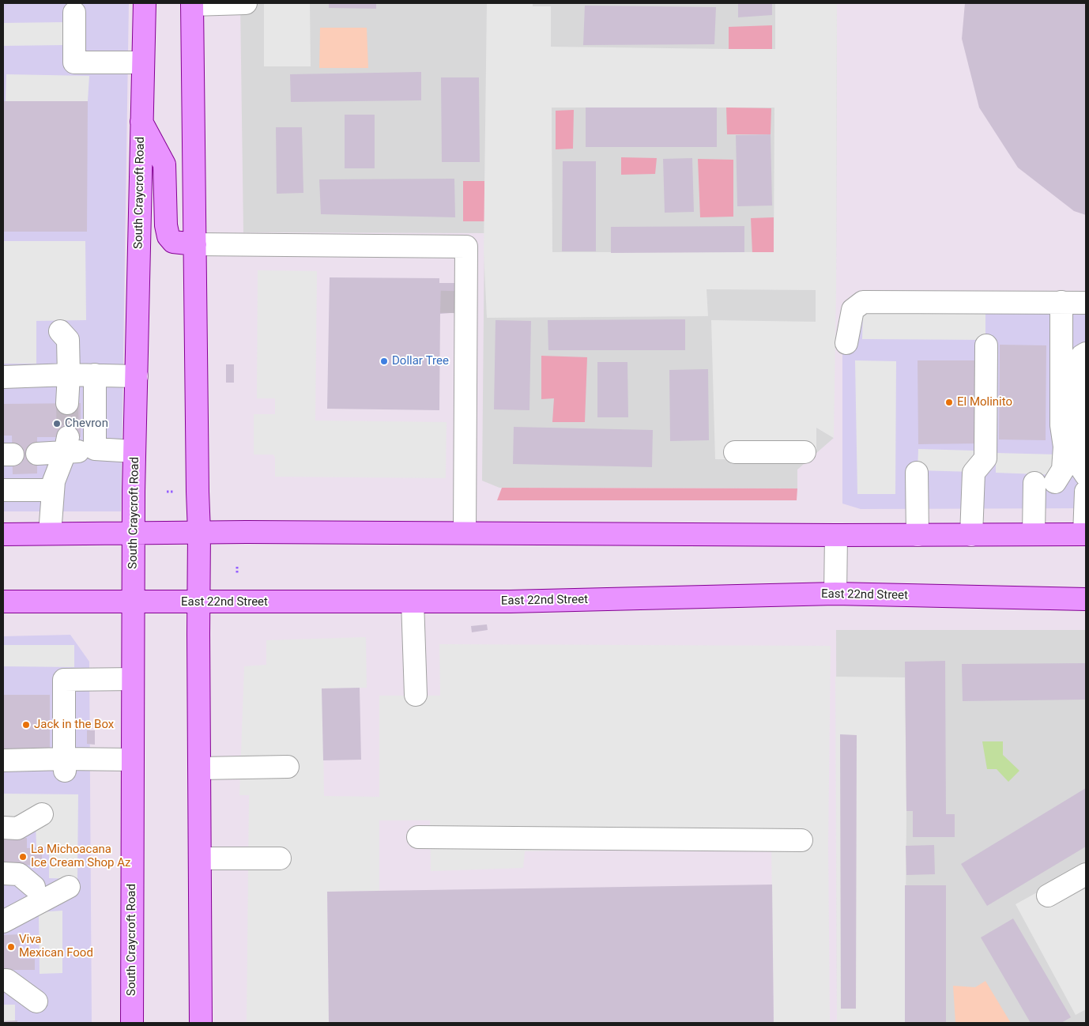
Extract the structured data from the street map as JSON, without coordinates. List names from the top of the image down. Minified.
{"streets":{"main road":["South Craycroft Road","East 22nd Street"]},"crossings":[["South Craycroft Road","East 22nd Street"]],"places":["Dollar Tree","El Molinito","Chevron","Jack in the Box","La Michoacana Ice Cream Shop Az","Viva Mexican Food"]}
